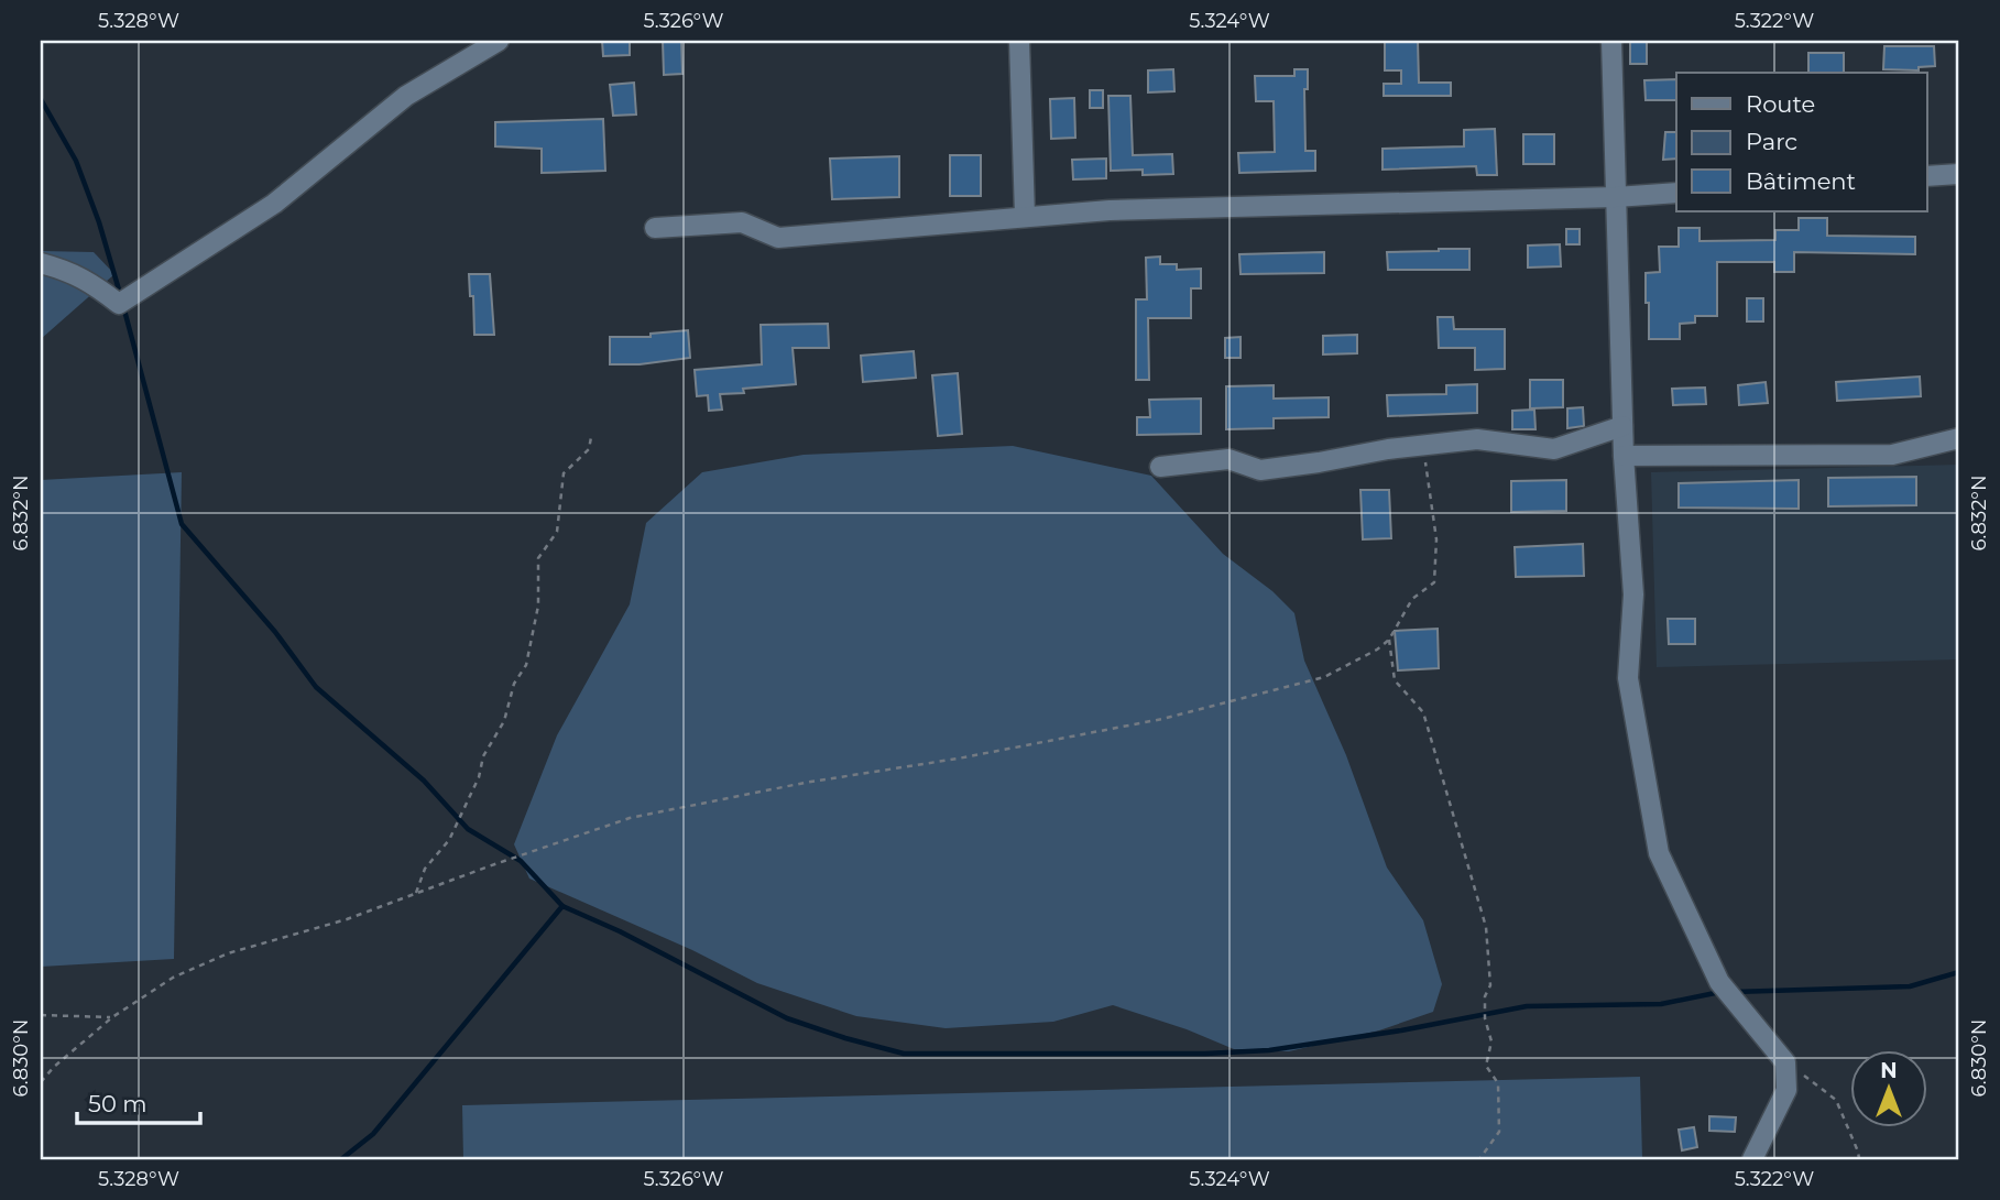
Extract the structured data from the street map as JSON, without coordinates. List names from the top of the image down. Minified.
{"legend":["Route","Parc","Bâtiment"],"scale_bar":"50 m","north":"top","coordinates":["5.328°W","5.326°W","5.324°W","5.322°W","6.832°N","6.830°N"]}
